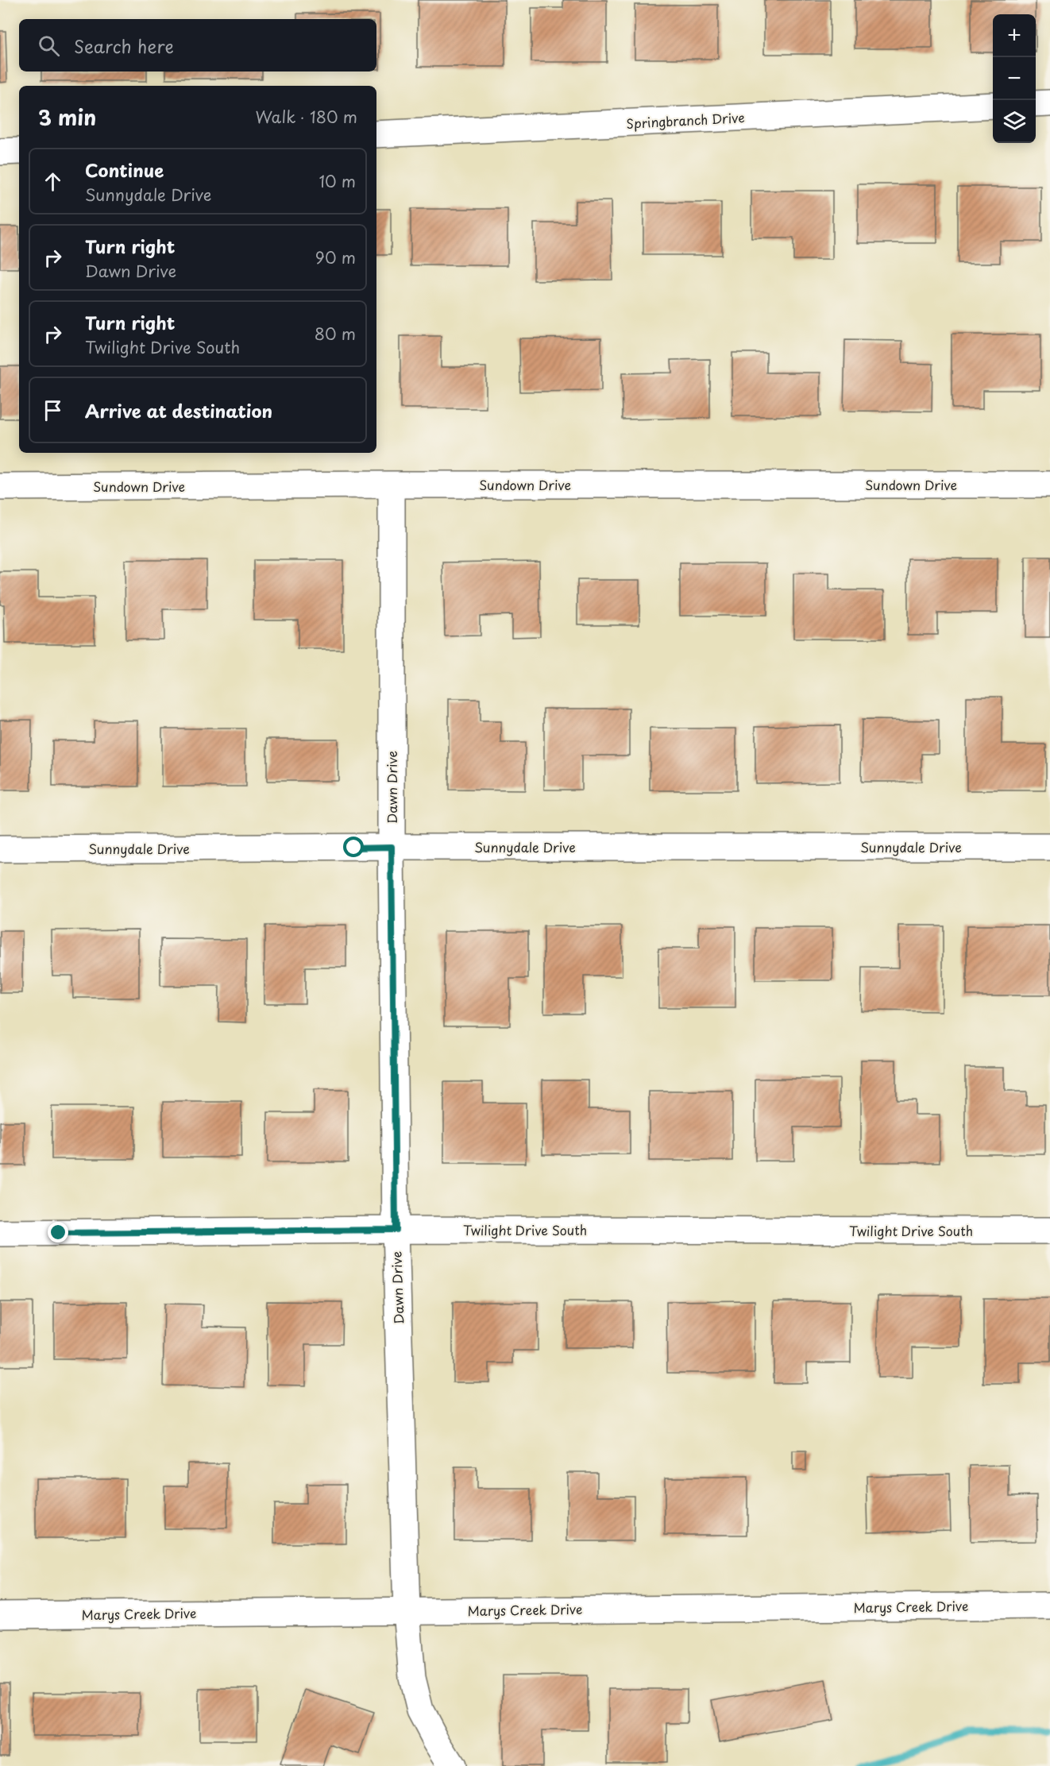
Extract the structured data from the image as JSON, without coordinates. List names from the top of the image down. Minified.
{"streets":{"street":["Springbranch Drive","Sundown Drive","Dawn Drive","Sunnydale Drive","Twilight Drive South","Marys Creek Drive"]},"crossings":[["Sundown Drive","Dawn Drive"],["Dawn Drive","Sunnydale Drive"],["Dawn Drive","Twilight Drive South"],["Dawn Drive","Marys Creek Drive"]],"page":{"map_buttons":["+","−"],"search":"Search here","heading":["3 min","Walk · 180 m"],"list":[["Continue","Sunnydale Drive","10 m"],["Turn right","Dawn Drive","90 m"],["Turn right","Twilight Drive South","80 m"],"Arrive at destination"]}}
